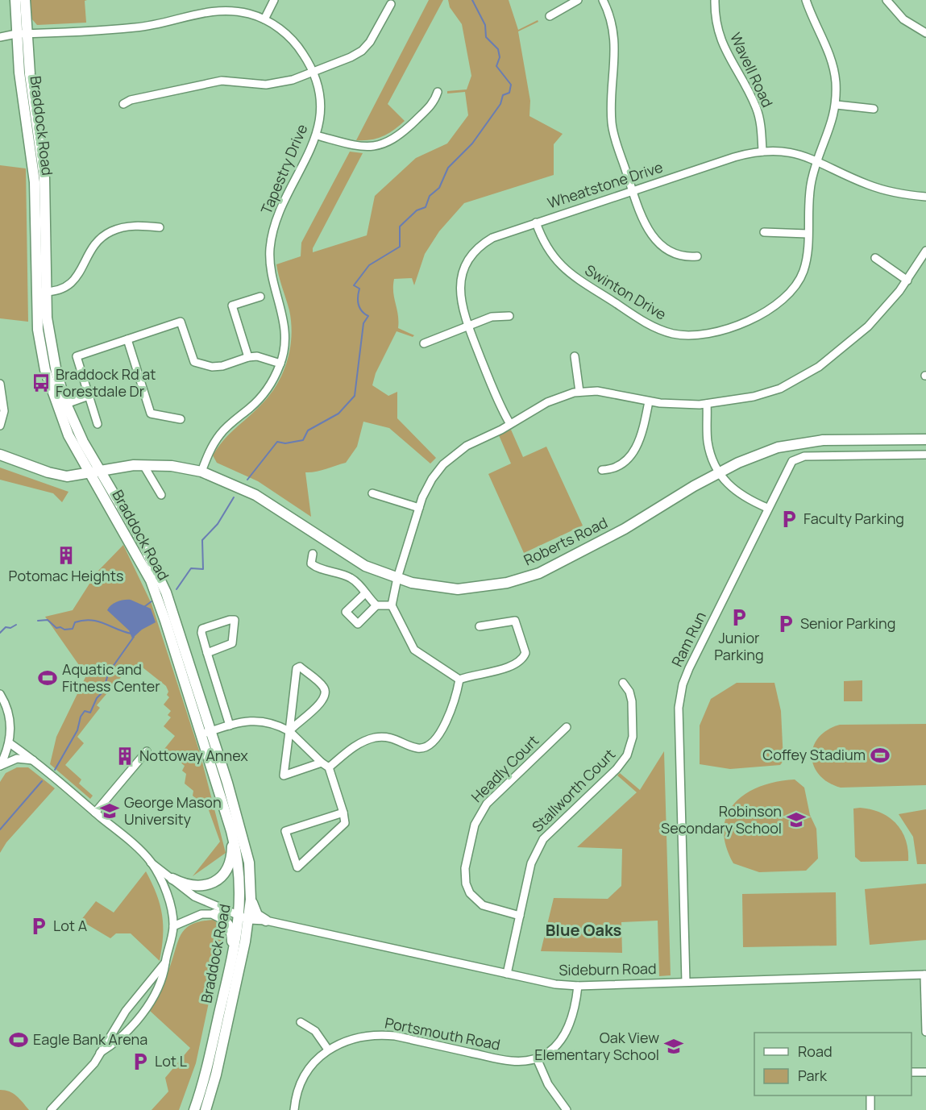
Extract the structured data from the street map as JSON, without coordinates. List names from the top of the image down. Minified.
{"streets":{"main road":["Braddock Road","Roberts Road"],"street":["Wavell Road","Tapestry Drive","Wheatstone Drive","Swinton Drive","Ram Run","Headly Court","Stallworth Court","Sideburn Road","Portsmouth Road"]},"crossings":[["Wavell Road","Wheatstone Drive"],["Braddock Road","Tapestry Drive"],["Braddock Road","Roberts Road"],["Braddock Road","Sideburn Road"],["Tapestry Drive","Roberts Road"],["Wheatstone Drive","Swinton Drive"],["Ram Run","Sideburn Road"],["Headly Court","Stallworth Court"],["Stallworth Court","Sideburn Road"]],"districts":["Blue Oaks"],"places":{"bus stop":["Braddock Rd at Forestdale Dr"],"parking":["Faculty Parking","Junior Parking","Senior Parking","Lot A","Lot L"],"building":["Potomac Heights","Nottoway Annex"],"sports":["Aquatic and Fitness Center","Coffey Stadium","Eagle Bank Arena"],"school or university":["George Mason University","Robinson Secondary School","Oak View Elementary School"]},"legend":["Road","Park"]}
